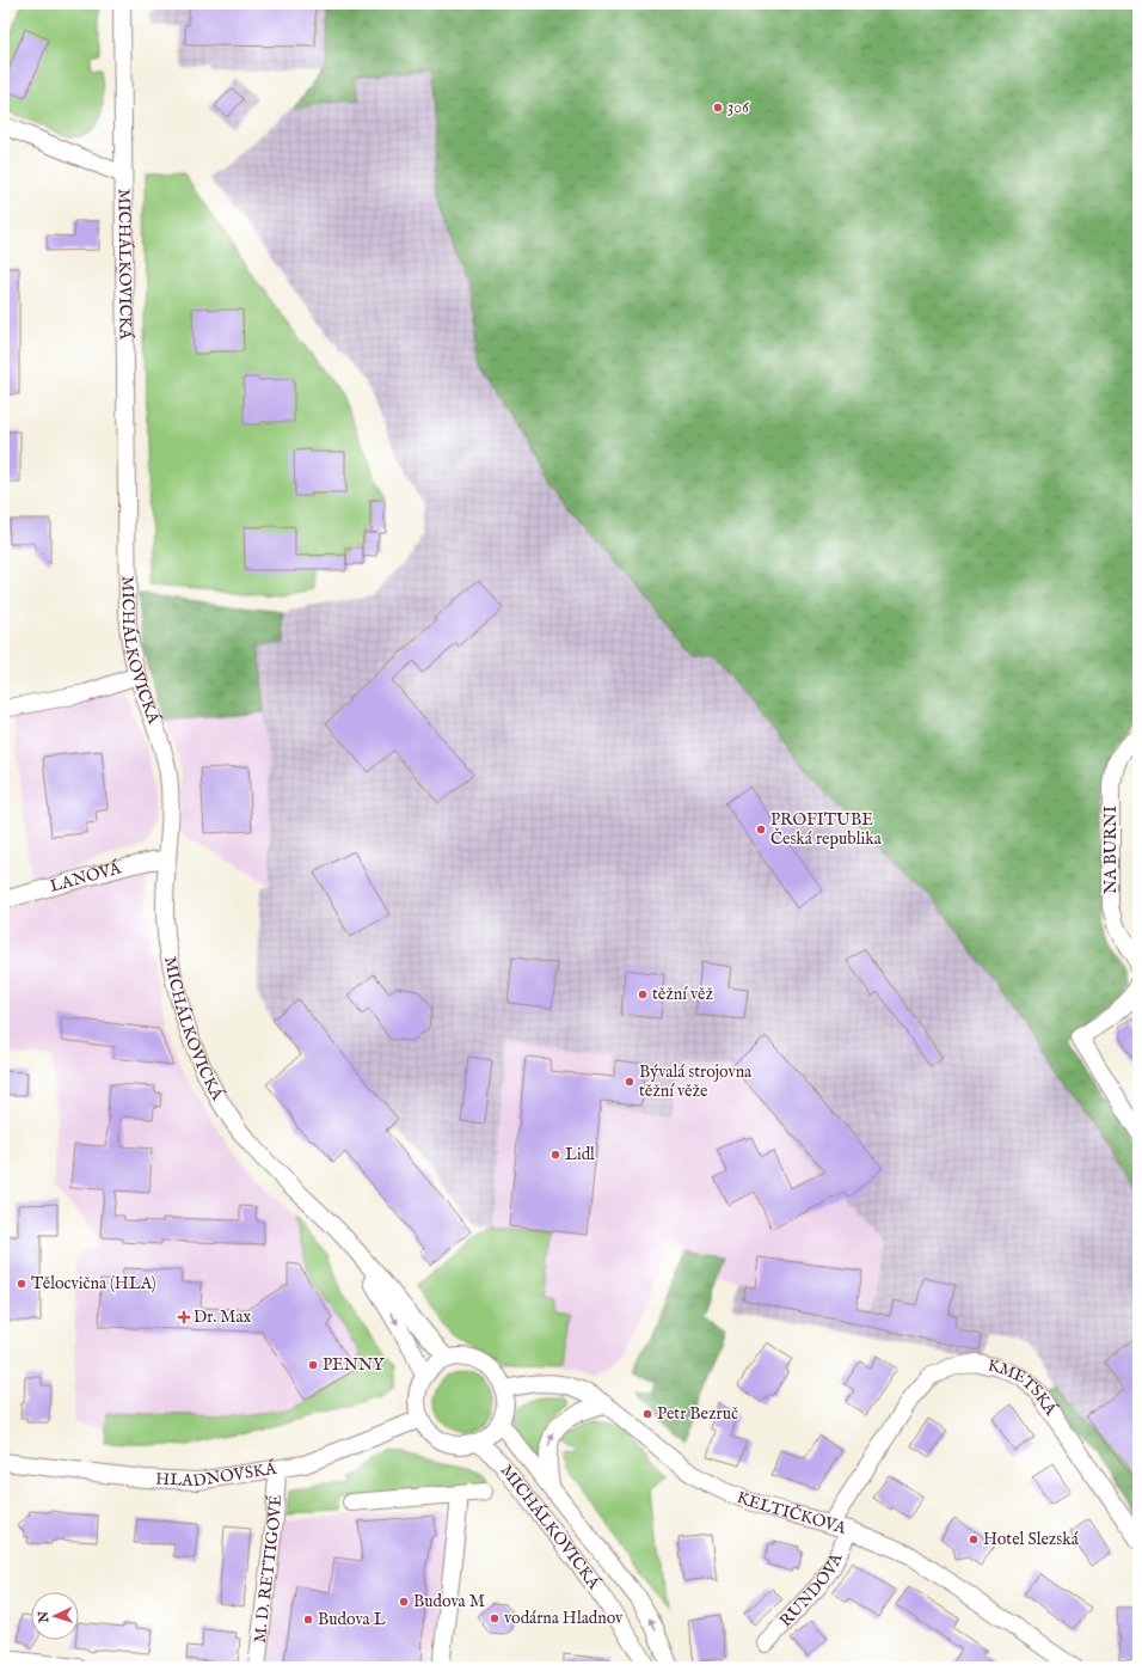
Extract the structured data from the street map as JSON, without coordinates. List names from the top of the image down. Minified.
{"streets":{"street":["MICHÁLKOVICKÁ","NA BURNI","LANOVÁ","KMETSKÁ","HLADNOVSKÁ","KELTIČKOVA","M. D. RETTIGOVÉ","RUNDOVA"]},"crossings":[["MICHÁLKOVICKÁ","LANOVÁ"],["MICHÁLKOVICKÁ","HLADNOVSKÁ"],["MICHÁLKOVICKÁ","KELTIČKOVA"],["KMETSKÁ","KELTIČKOVA"],["HLADNOVSKÁ","KELTIČKOVA"],["HLADNOVSKÁ","M. D. RETTIGOVÉ"],["KELTIČKOVA","RUNDOVA"]],"places":{"other":["306","PROFITUBE Česká republika","těžní věž","Bývalá strojovna těžní věže","Lidl","Tělocvična (HLA)","PENNY","Petr Bezruč","Hotel Slezská","Budova M","vodárna Hladnov","Budova L"],"health":["Dr. Max"]},"north":"left"}
